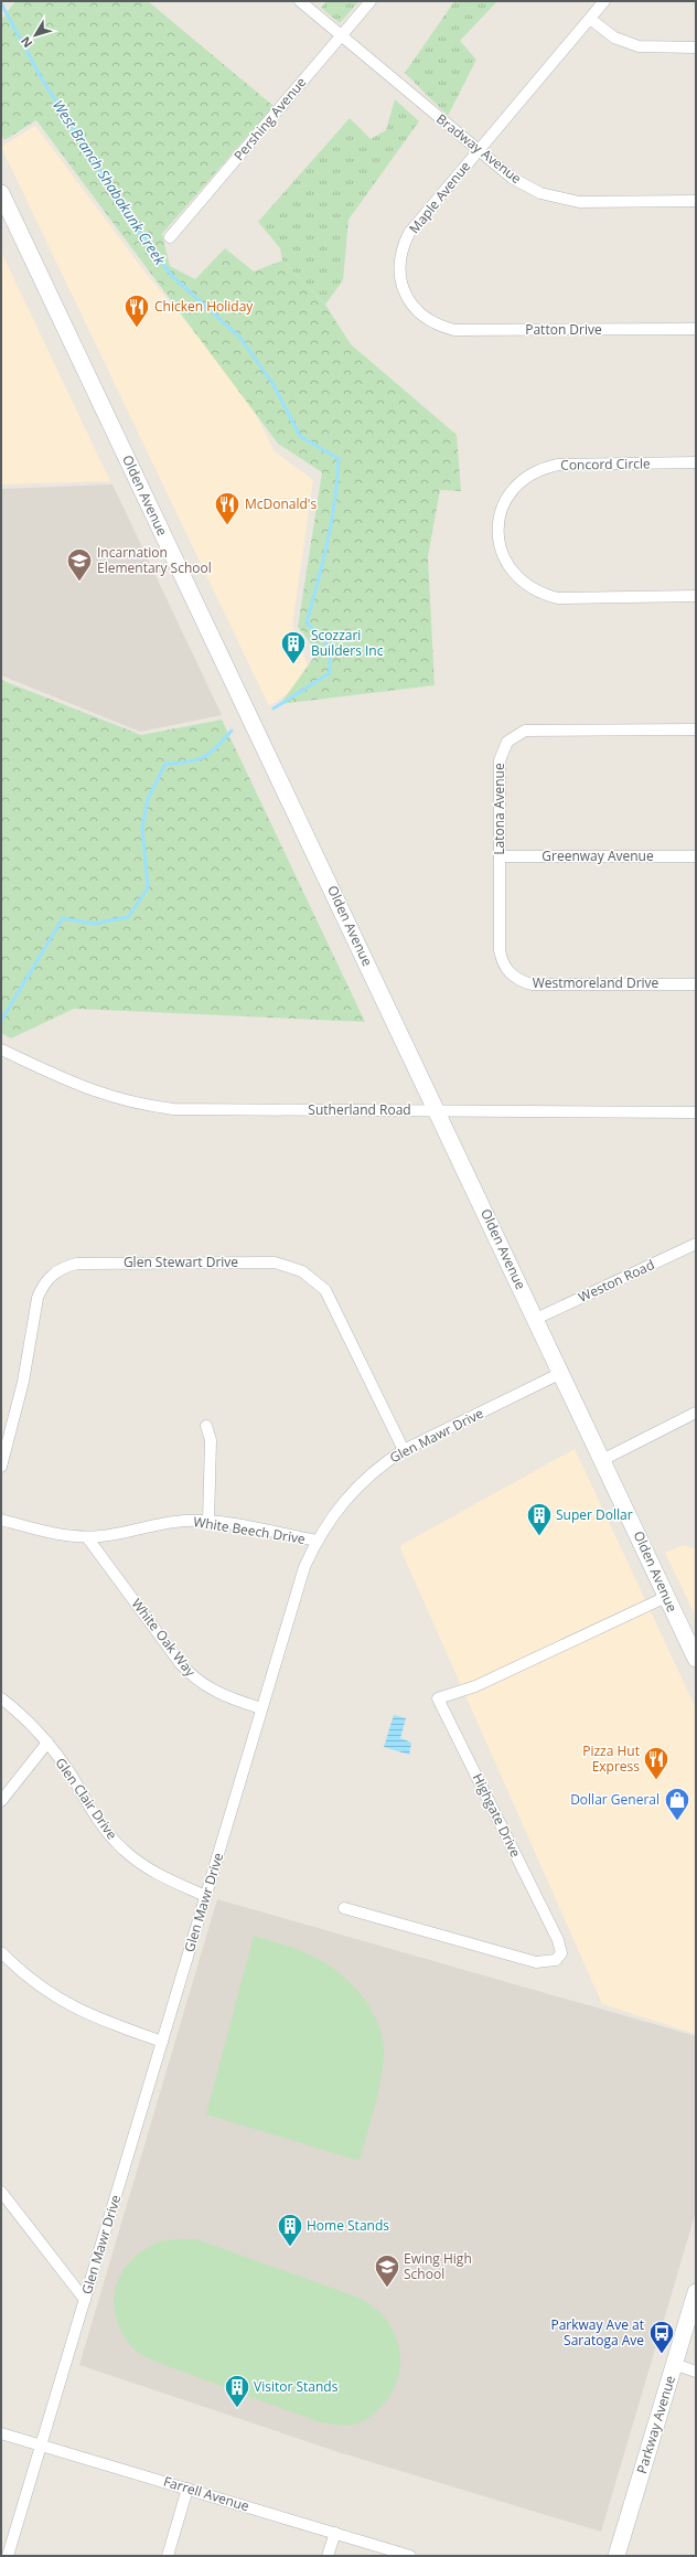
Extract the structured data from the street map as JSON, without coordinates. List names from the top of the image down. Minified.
{"streets":{"main road":["Olden Avenue","Parkway Avenue"],"street":["Pershing Avenue","Bradway Avenue","Maple Avenue","Patton Drive","Concord Circle","Latona Avenue","Greenway Avenue","Westmoreland Drive","Sutherland Road","Glen Stewart Drive","Weston Road","Glen Mawr Drive","White Beech Drive","White Oak Way","Glen Clair Drive","Highgate Drive","Farrell Avenue"]},"crossings":[["Pershing Avenue","Bradway Avenue"],["Bradway Avenue","Maple Avenue"],["Maple Avenue","Patton Drive"],["Olden Avenue","Sutherland Road"],["Olden Avenue","Weston Road"],["Olden Avenue","Glen Mawr Drive"],["Olden Avenue","Highgate Drive"],["Latona Avenue","Greenway Avenue"],["Latona Avenue","Westmoreland Drive"],["Glen Stewart Drive","Glen Mawr Drive"],["Glen Mawr Drive","White Beech Drive"],["Glen Mawr Drive","White Oak Way"],["Glen Mawr Drive","Glen Clair Drive"],["Glen Mawr Drive","Farrell Avenue"],["White Beech Drive","White Oak Way"]],"water":["West Branch Shabakunk Creek"],"places":{"restaurant":["Chicken Holiday","McDonald's","Pizza Hut Express"],"school or university":["Incarnation Elementary School","Ewing High School"],"building":["Scozzari Builders Inc","Super Dollar","Home Stands","Visitor Stands"],"shop":["Dollar General"],"bus stop":["Parkway Ave at Saratoga Ave"]},"north":"bottom left"}
